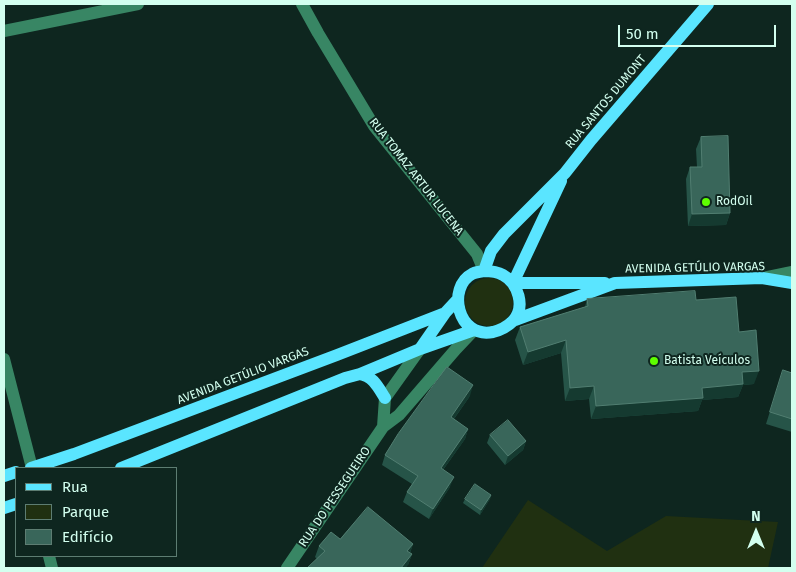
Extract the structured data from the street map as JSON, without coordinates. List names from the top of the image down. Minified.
{"streets":{"main road":["RUA SANTOS DUMONT","AVENIDA GETÚLIO VARGAS"],"street":["RUA TOMAZ ARTUR LUCENA","RUA DO PESSEGUEIRO"]},"crossings":[["RUA SANTOS DUMONT","RUA TOMAZ ARTUR LUCENA"],["RUA SANTOS DUMONT","AVENIDA GETÚLIO VARGAS"],["RUA SANTOS DUMONT","RUA DO PESSEGUEIRO"],["RUA TOMAZ ARTUR LUCENA","AVENIDA GETÚLIO VARGAS"],["RUA TOMAZ ARTUR LUCENA","RUA DO PESSEGUEIRO"],["AVENIDA GETÚLIO VARGAS","RUA DO PESSEGUEIRO"]],"places":["RodOil","Batista Veículos"],"legend":["Rua","Parque","Edifício"],"scale_bar":"50 m","north":"top"}
